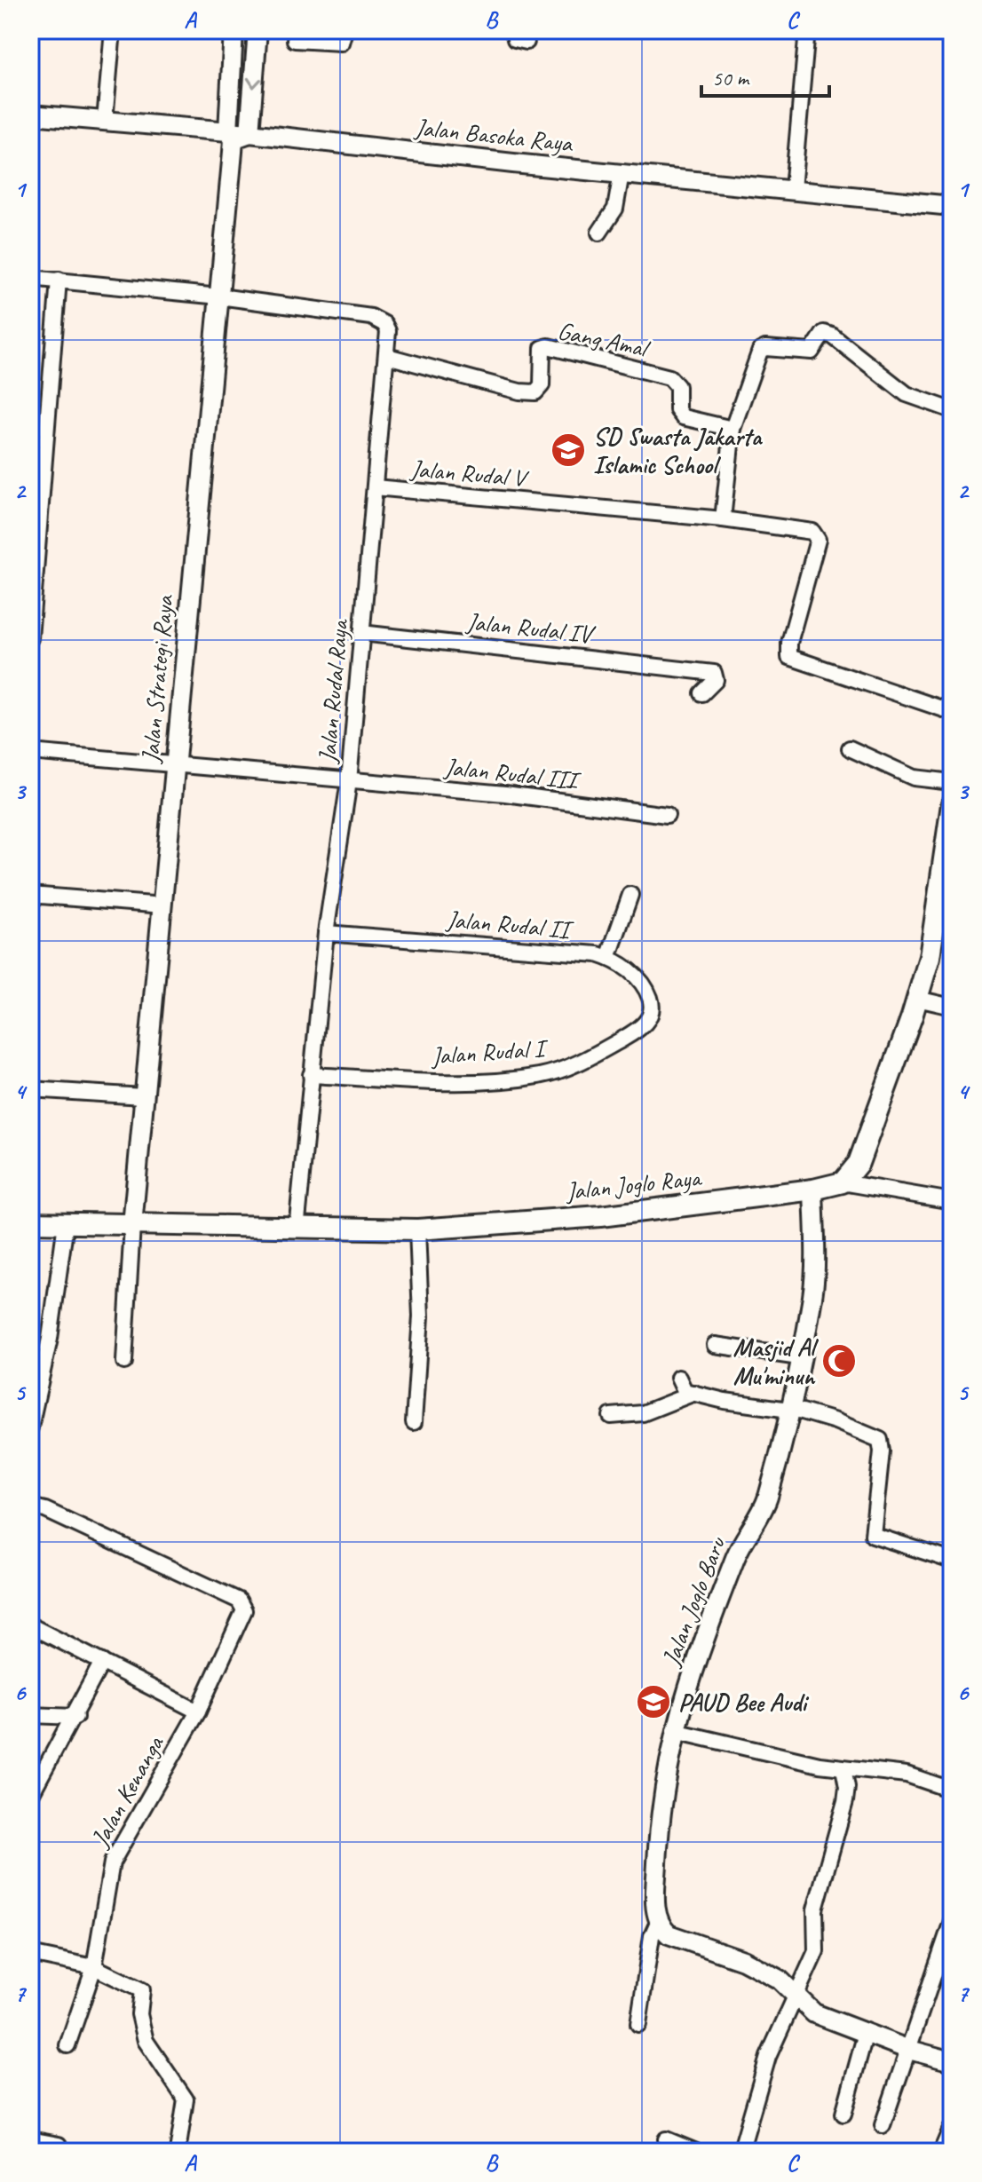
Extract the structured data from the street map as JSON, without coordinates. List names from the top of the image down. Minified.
{"streets":{"main road":["Jalan Joglo Raya"],"street":["Jalan Basoka Raya","Gang Amal","Jalan Rudal V","Jalan Rudal IV","Jalan Strategi Raya","Jalan Rudal Raya","Jalan Rudal III","Jalan Rudal II","Jalan Rudal I","Jalan Joglo Baru","Jalan Kenanga"]},"crossings":[["Jalan Basoka Raya","Jalan Strategi Raya"],["Gang Amal","Jalan Rudal Raya"],["Jalan Rudal V","Jalan Rudal Raya"],["Jalan Rudal IV","Jalan Rudal Raya"],["Jalan Strategi Raya","Jalan Rudal Raya"],["Jalan Strategi Raya","Jalan Rudal III"],["Jalan Strategi Raya","Jalan Joglo Raya"],["Jalan Rudal Raya","Jalan Rudal III"],["Jalan Rudal Raya","Jalan Rudal II"],["Jalan Rudal Raya","Jalan Rudal I"],["Jalan Rudal Raya","Jalan Joglo Raya"],["Jalan Rudal II","Jalan Rudal I"],["Jalan Joglo Raya","Jalan Joglo Baru"]],"places":{"school or university":["SD Swasta Jakarta Islamic School","PAUD Bee Audi"],"mosque":["Masjid Al Mu'minun"]},"scale_bar":"50 m","grid":{"columns":["A","B","C"],"rows":["1","2","3","4","5","6","7"]}}
